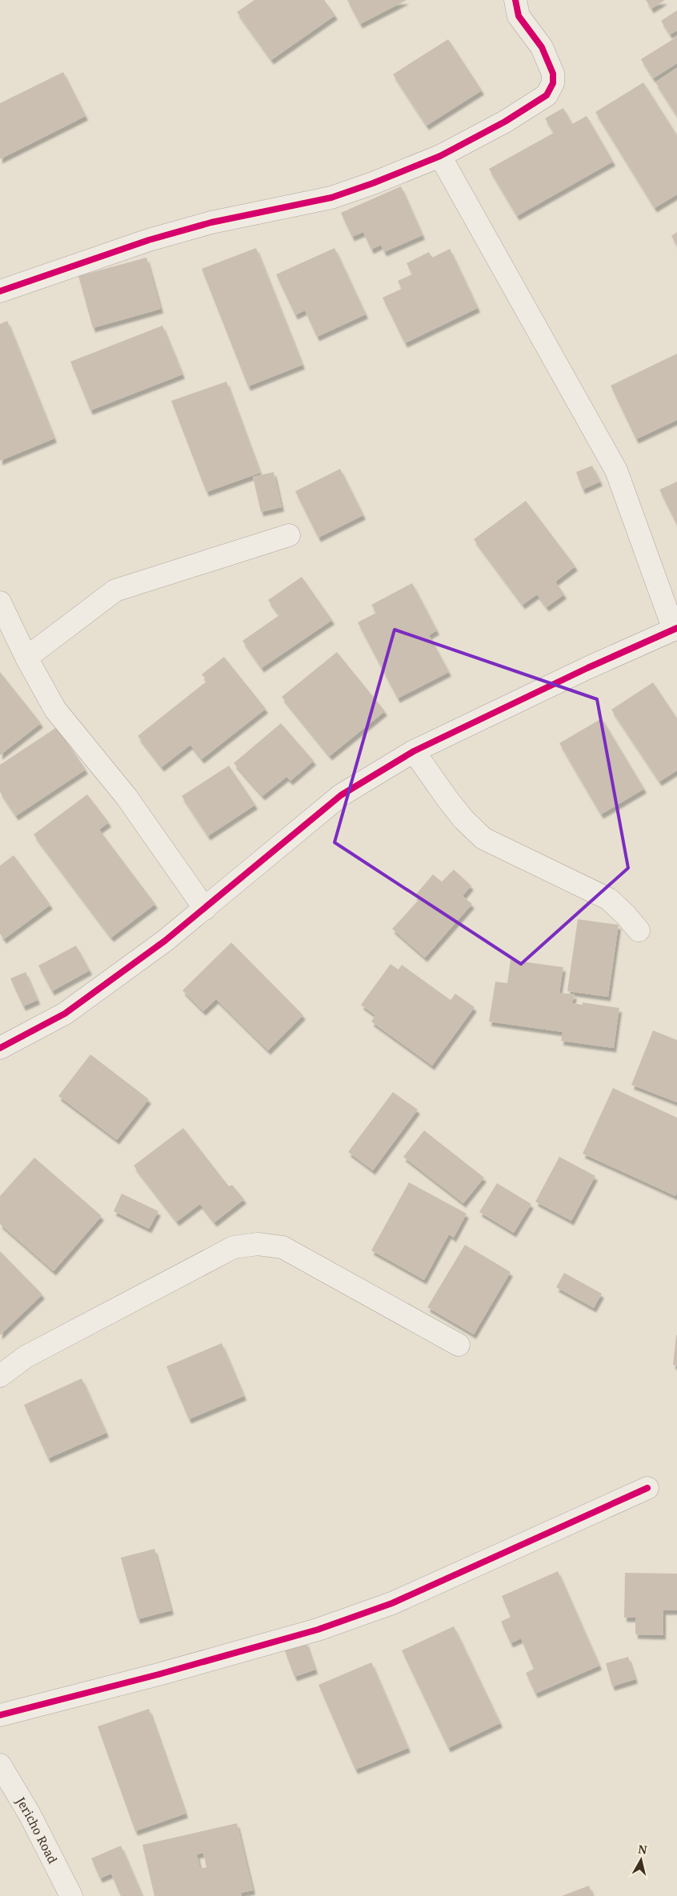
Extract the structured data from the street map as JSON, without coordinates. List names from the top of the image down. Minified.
{"streets":{"street":["Jericho Road"]},"north":"top"}
